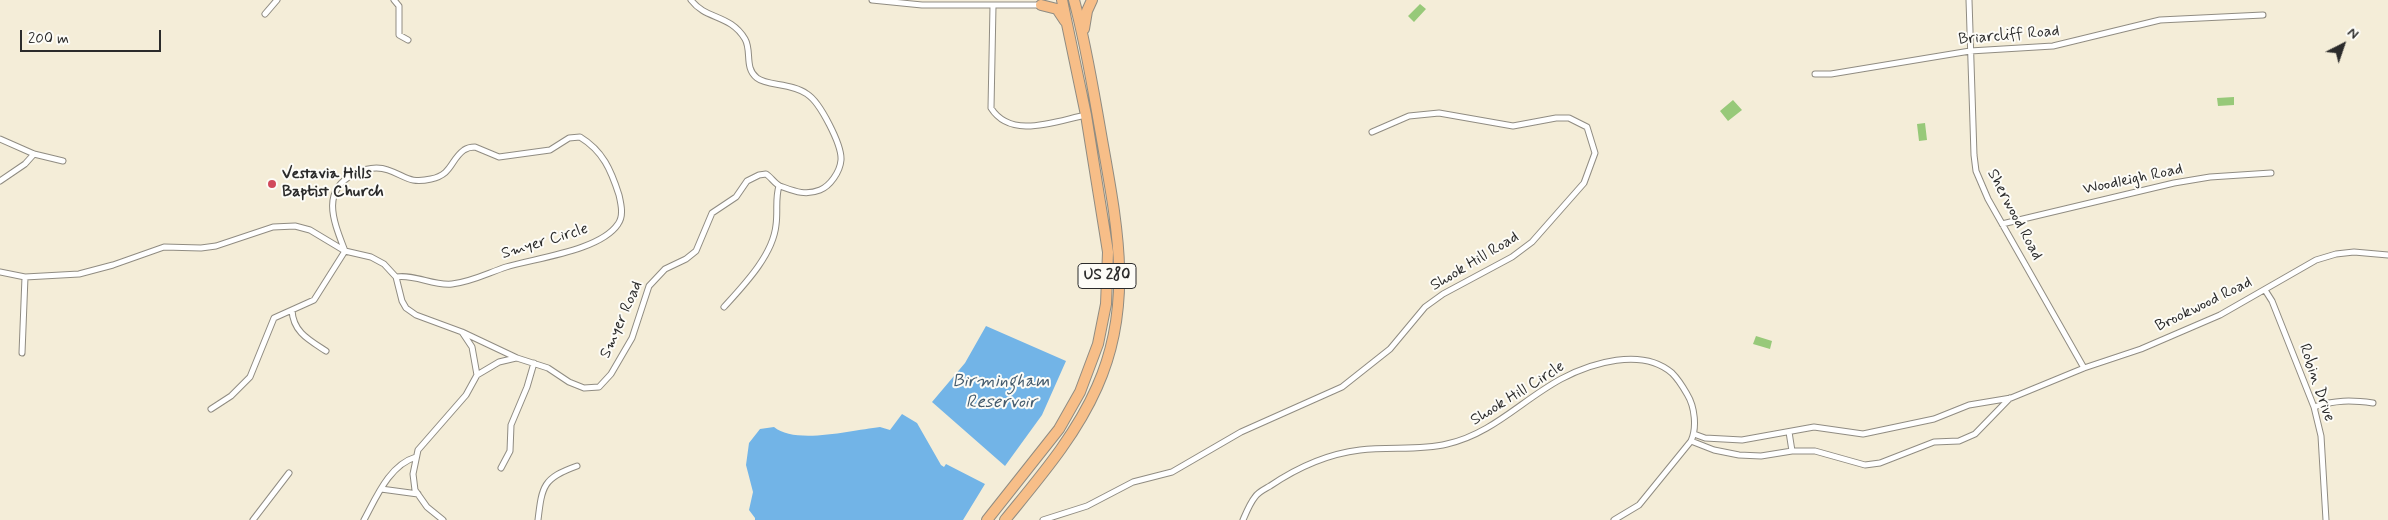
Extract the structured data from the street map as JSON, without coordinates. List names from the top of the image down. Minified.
{"streets":{"highway":["US 280"],"street":["Briarcliff Road","Woodleigh Road","Sherwood Road","Smyer Circle","Shook Hill Road","Brookwood Road","Smyer Road","Robin Drive","Shook Hill Circle"]},"crossings":[["Briarcliff Road","Sherwood Road"],["Woodleigh Road","Sherwood Road"],["Sherwood Road","Brookwood Road"],["Smyer Circle","Smyer Road"],["Brookwood Road","Robin Drive"]],"water":["Birmingham Reservoir"],"places":["Vestavia Hills Baptist Church"],"scale_bar":"200 m","north":"top right"}
